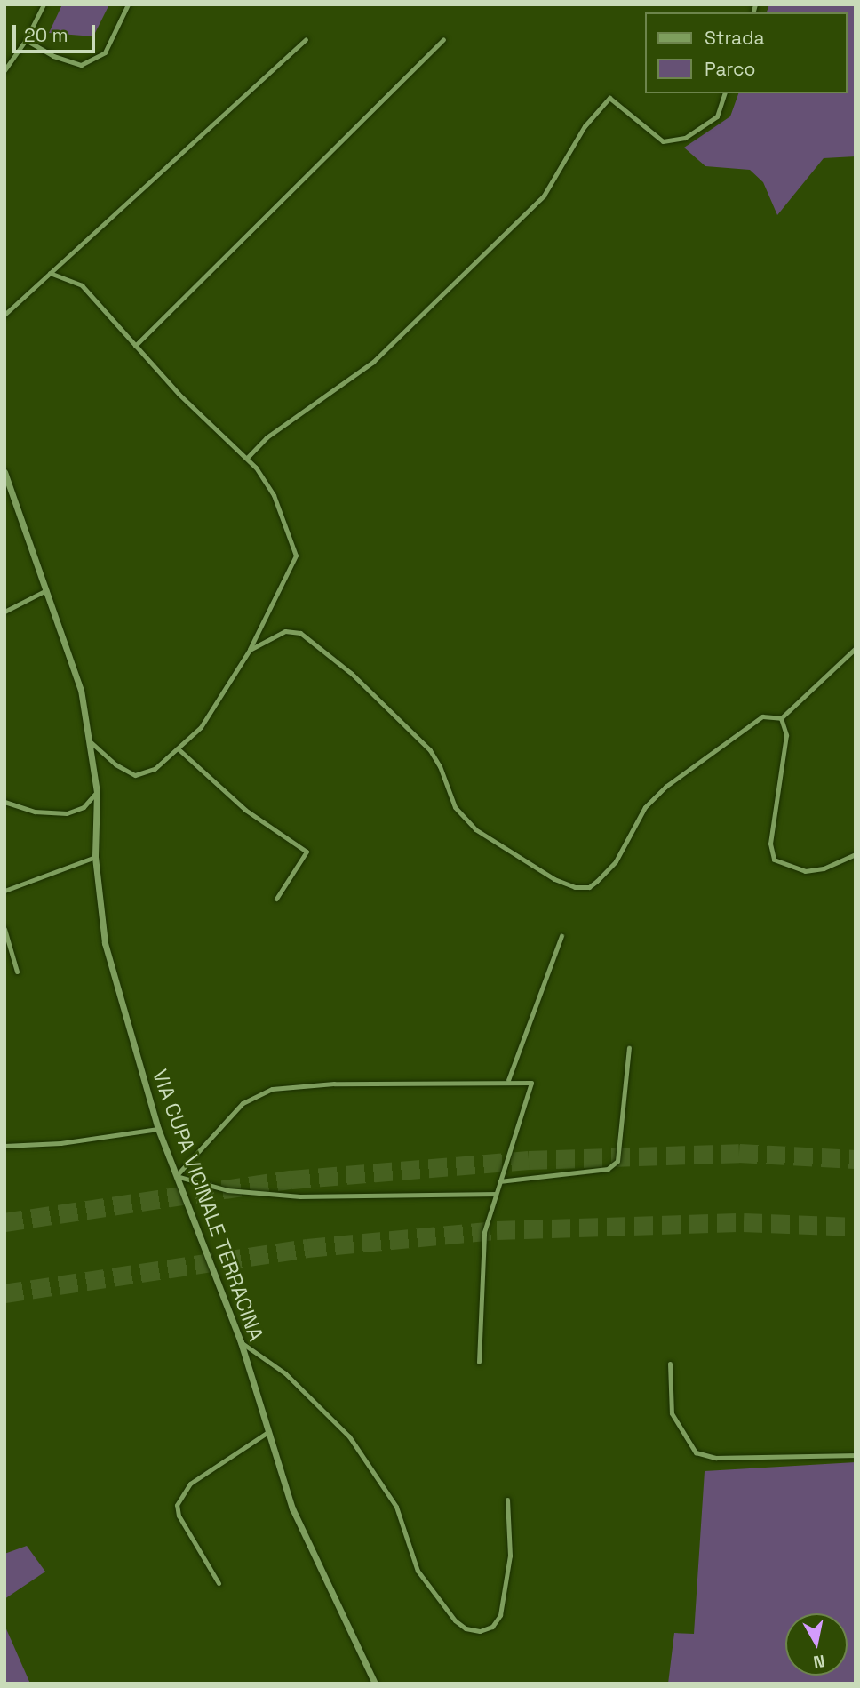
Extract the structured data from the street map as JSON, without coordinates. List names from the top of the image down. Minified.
{"streets":{"street":["VIA CUPA VICINALE TERRACINA"]},"legend":["Strada","Parco"],"scale_bar":"20 m","north":"bottom"}
